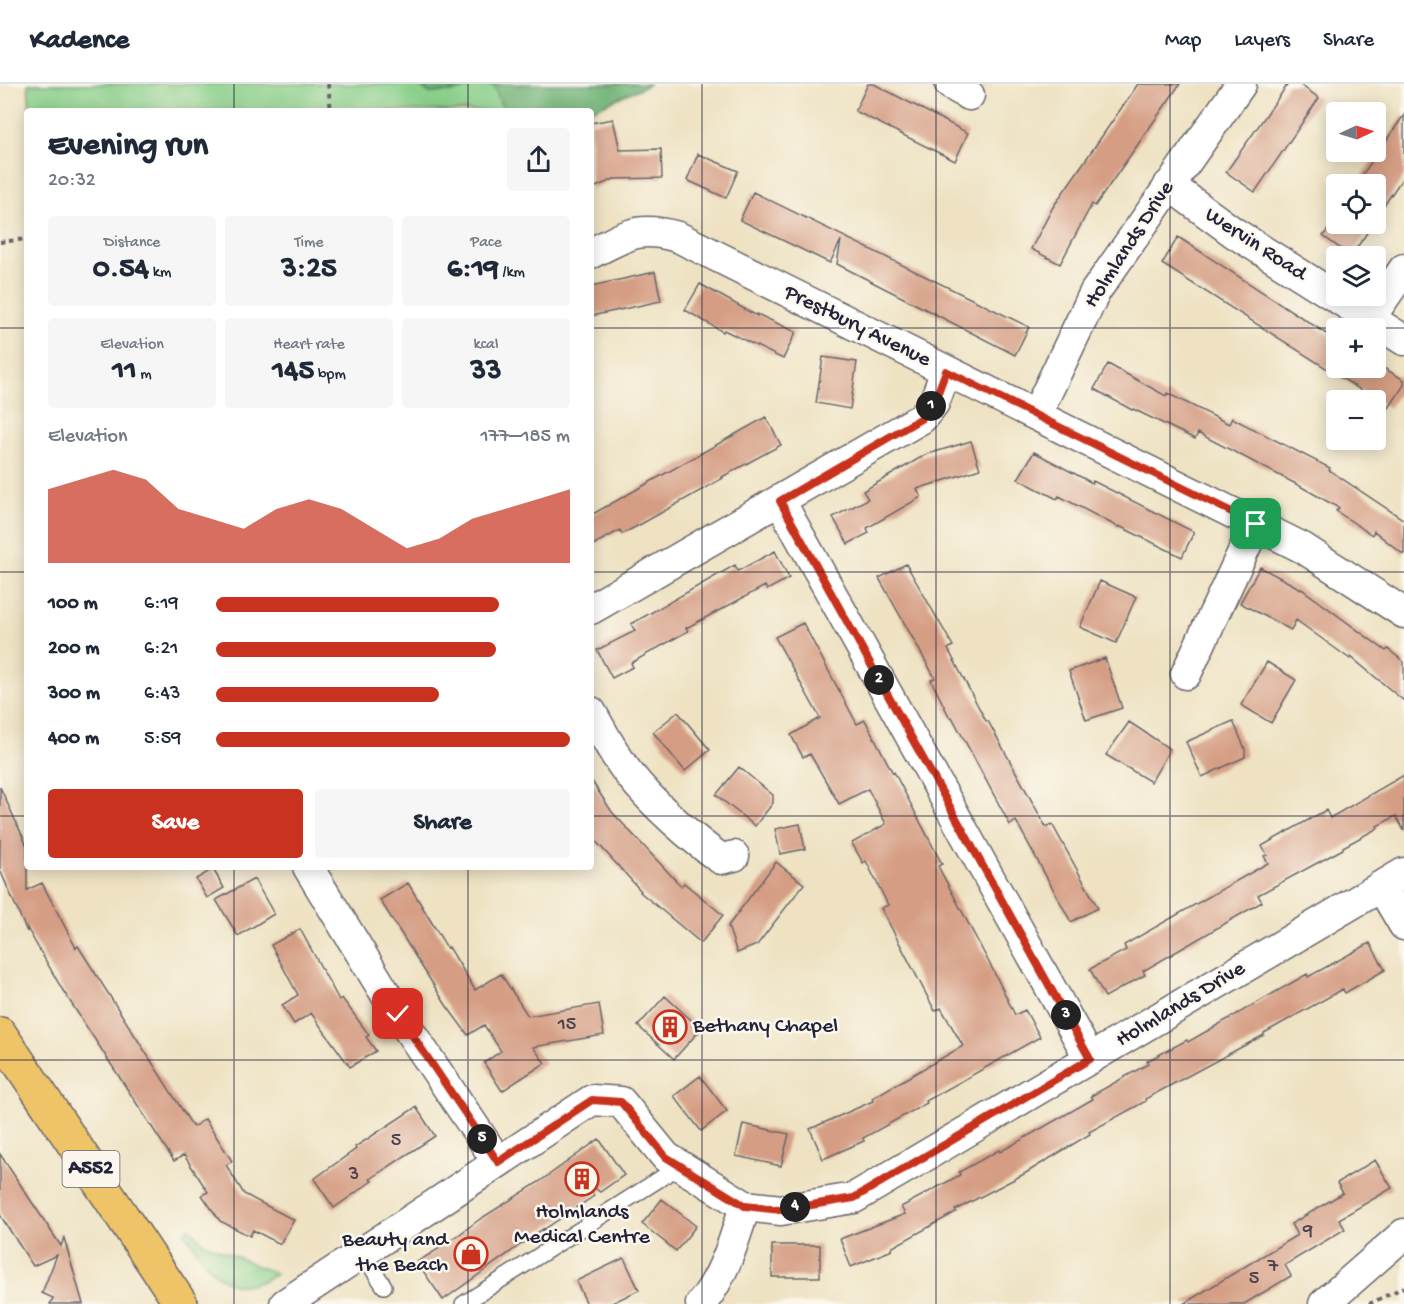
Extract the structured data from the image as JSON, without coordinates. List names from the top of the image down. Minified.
{"streets":{"highway":["A552"],"street":["Holmlands Drive","Wervin Road","Prestbury Avenue"]},"crossings":[["Holmlands Drive","Wervin Road"],["Holmlands Drive","Prestbury Avenue"]],"places":{"building":["Bethany Chapel","Holmlands Medical Centre"],"shop":["Beauty and the Beach"]},"house_numbers":["15","5","3","9","7","5"],"north":"right","page":{"header":"Kadence","nav":["Map","Layers","Share"],"map_buttons":["+","−"],"heading":["Evening run","20:32"],"stats":[["Distance","0.54 km"],["Time","3:25"],["Pace","6:19 /km"],["Elevation","11 m"],["Heart rate","145 bpm"],["kcal","33"]],"pins":["1","2","3","5","4"],"chart":["Elevation","177–185 m"],"list":[{"name":"100 m","note":"6:19"},{"name":"200 m","note":"6:21"},{"name":"300 m","note":"6:43"},{"name":"400 m","note":"5:59"}],"buttons":["Save","Share"]}}
